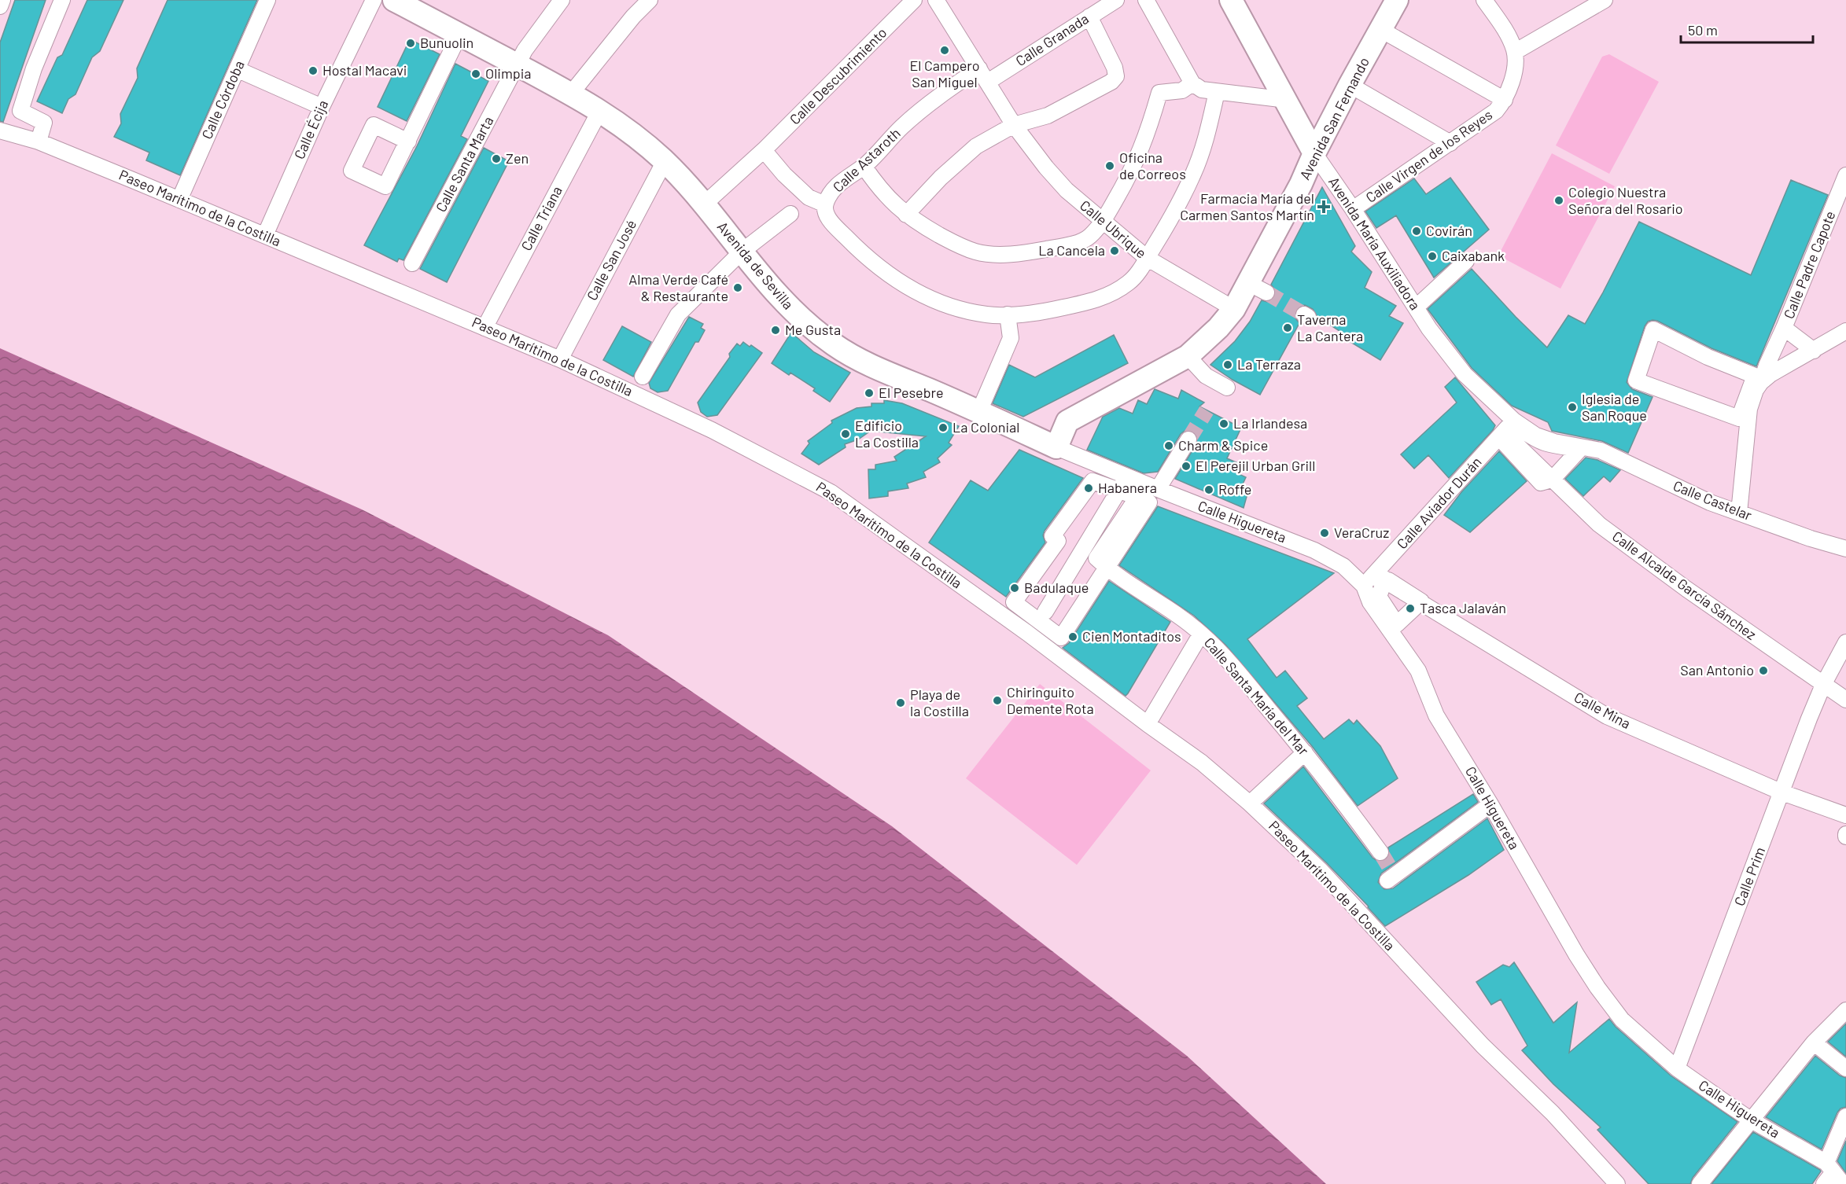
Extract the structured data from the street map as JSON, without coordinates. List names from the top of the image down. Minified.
{"streets":{"street":["Calle Granada","Calle Descubrimiento","Calle Córdoba","Avenida San Fernando","Calle Écija","Calle Virgen de los Reyes","Calle Astaroth","Calle Santa Marta","Paseo Marítimo de la Costilla","Calle Triana","Calle Ubrique","Avenida María Auxiliadora","Calle San José","Calle Padre Capote","Avenida de Sevilla","Calle Castelar","Calle Aviador Durán","Calle Higuereta","Calle Alcalde García Sánchez","Calle Santa María del Mar","Calle Mina","Calle Prim"]},"crossings":[["Calle Granada","Calle Ubrique"],["Calle Descubrimiento","Avenida de Sevilla"],["Calle Córdoba","Paseo Marítimo de la Costilla"],["Avenida San Fernando","Calle Ubrique"],["Avenida San Fernando","Avenida María Auxiliadora"],["Avenida San Fernando","Avenida de Sevilla"],["Calle Écija","Paseo Marítimo de la Costilla"],["Calle Virgen de los Reyes","Avenida María Auxiliadora"],["Calle Astaroth","Calle Ubrique"],["Calle Santa Marta","Avenida de Sevilla"],["Paseo Marítimo de la Costilla","Calle Triana"],["Paseo Marítimo de la Costilla","Calle San José"],["Calle Triana","Avenida de Sevilla"],["Avenida María Auxiliadora","Calle Castelar"],["Avenida María Auxiliadora","Calle Aviador Durán"],["Calle San José","Avenida de Sevilla"],["Avenida de Sevilla","Calle Higuereta"],["Calle Aviador Durán","Calle Higuereta"],["Calle Aviador Durán","Calle Mina"],["Calle Higuereta","Calle Prim"],["Calle Alcalde García Sánchez","Calle Prim"],["Calle Mina","Calle Prim"]],"places":{"other":["Bunuolin","El Campero San Miguel","Hostal Macavi","Olimpia","Zen","Oficina de Correos","Colegio Nuestra Señora del Rosario","Covirán","La Cancela","Caixabank","Alma Verde Café & Restaurante","Taverna La Cantera","Me Gusta","La Terraza","El Pesebre","Iglesia de San Roque","La Irlandesa","La Colonial","Edificio La Costilla","Charm & Spice","El Perejil Urban Grill","Habanera","Roffe","VeraCruz","Badulaque","Tasca Jalaván","Cien Montaditos","San Antonio","Chiringuito Demente Rota","Playa de la Costilla"],"health":["Farmacia María del Carmen Santos Martín"]},"scale_bar":"50 m"}
